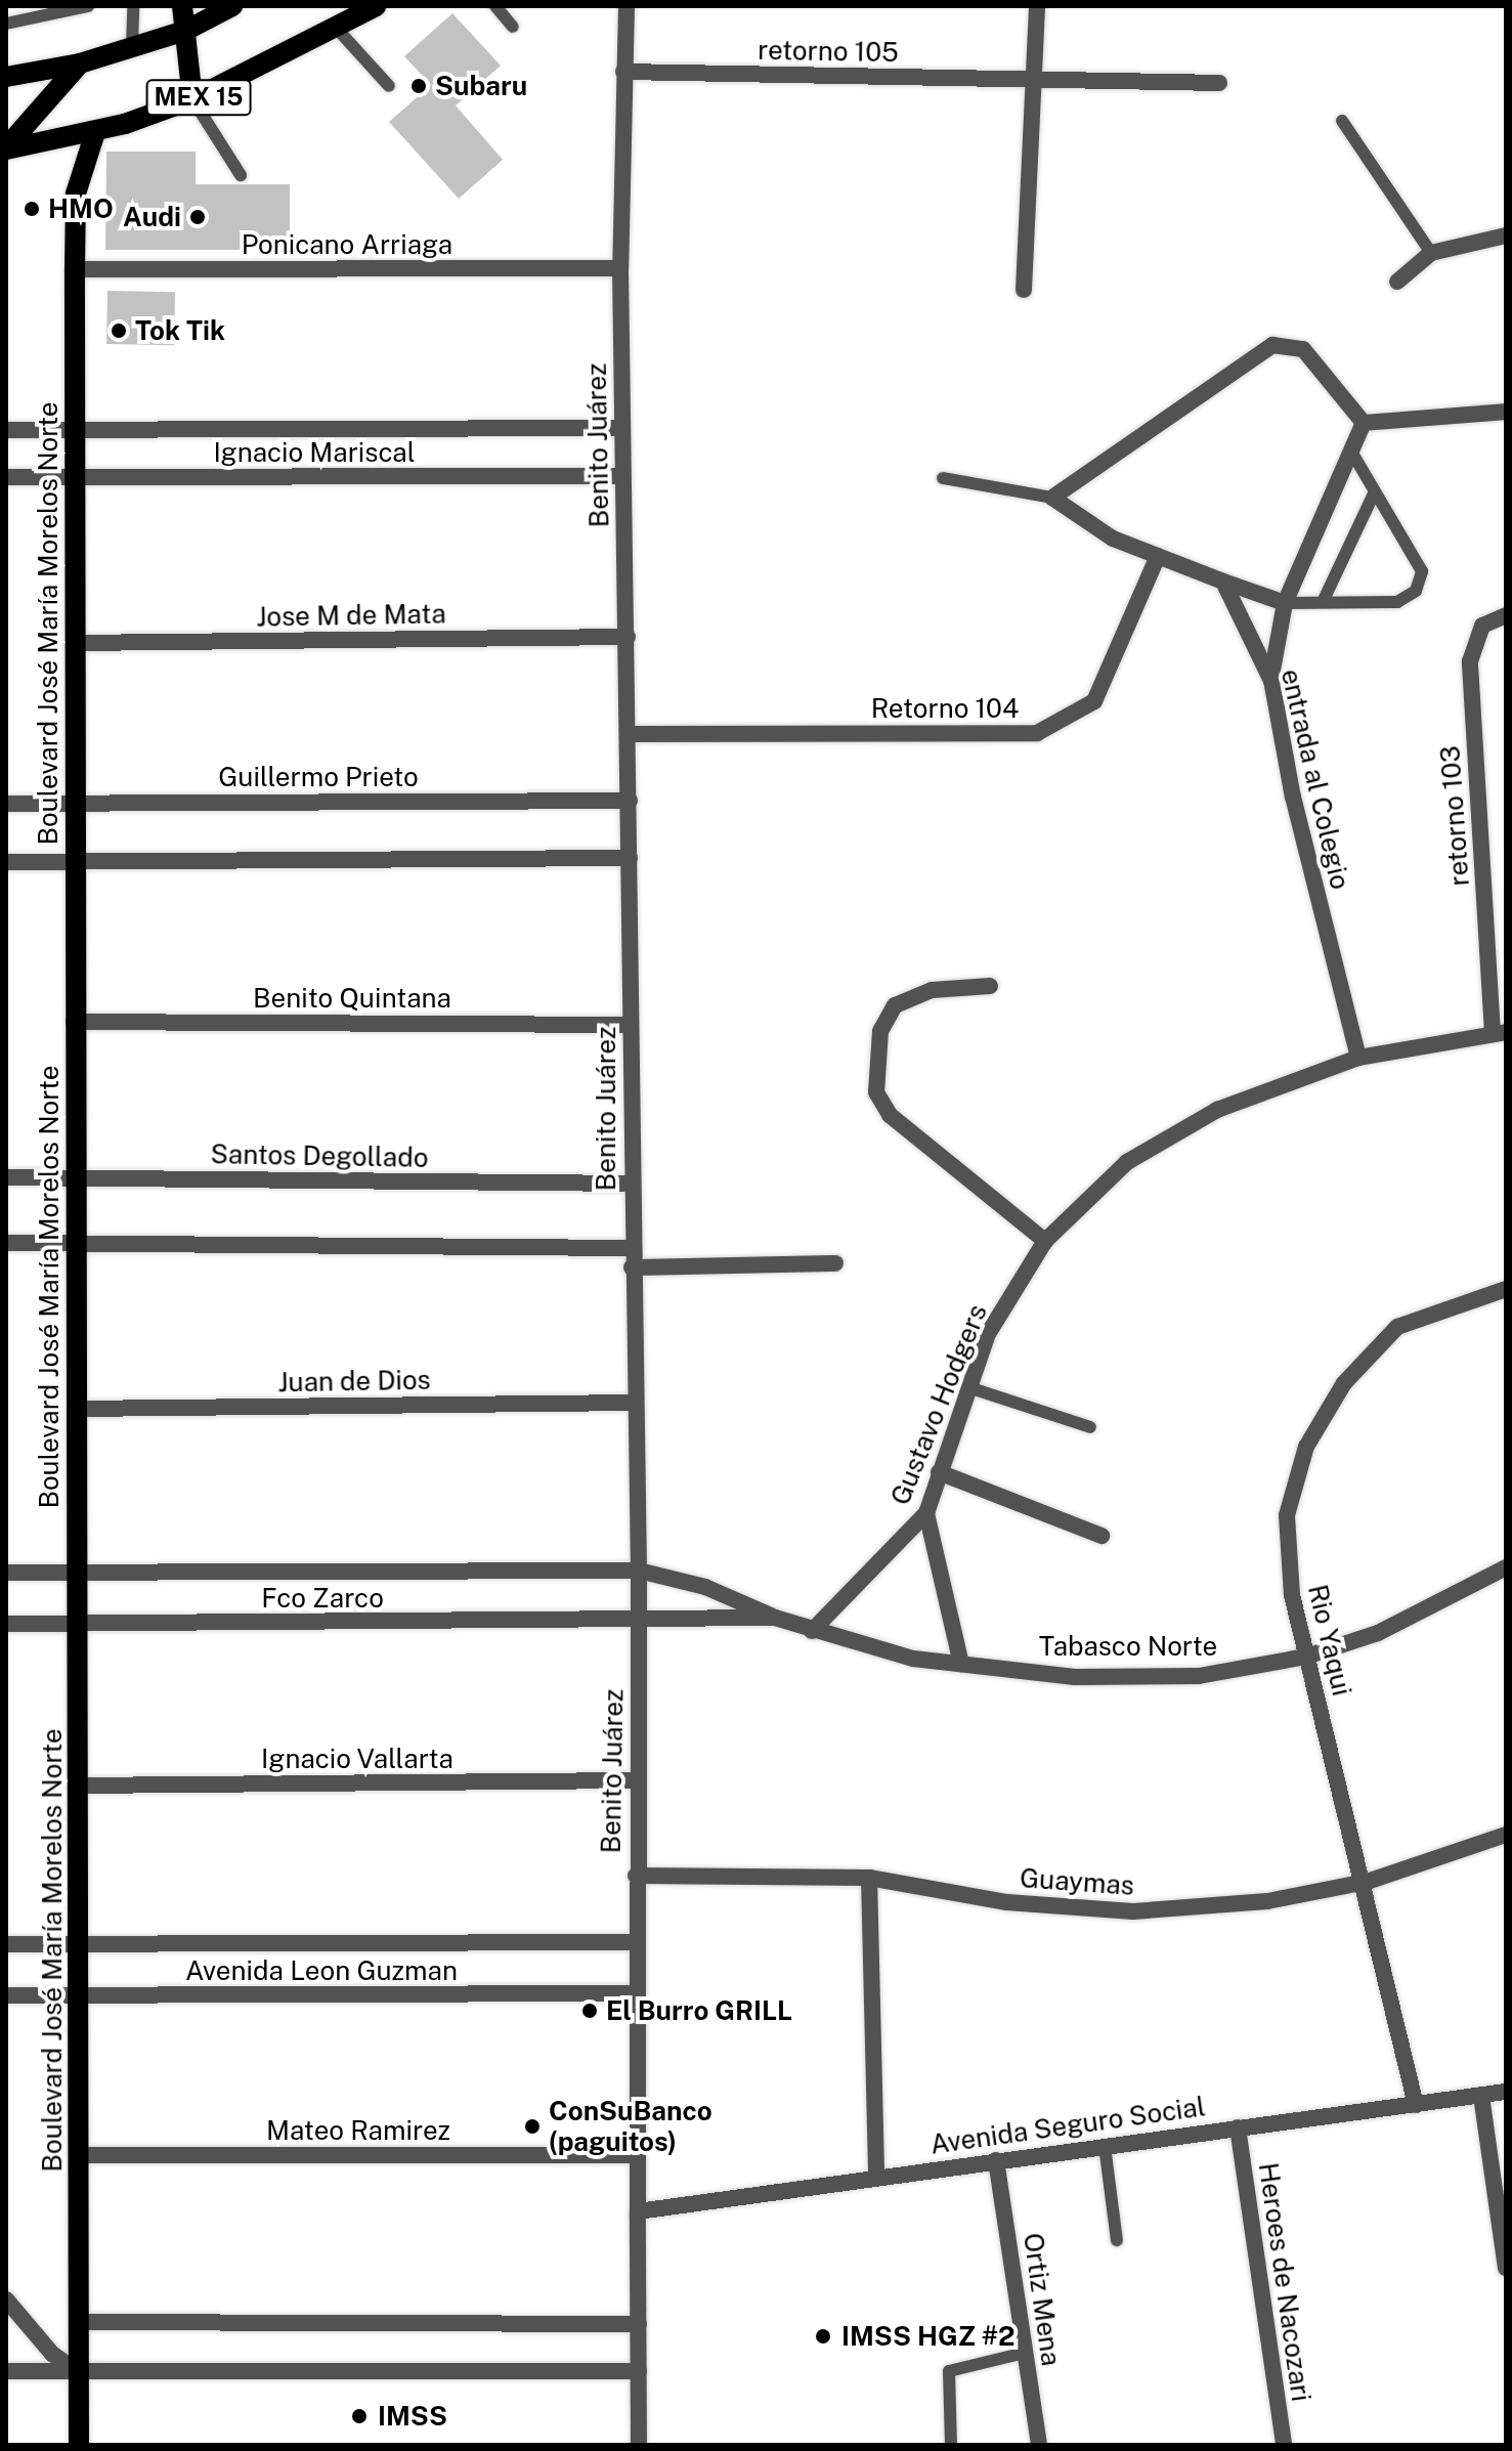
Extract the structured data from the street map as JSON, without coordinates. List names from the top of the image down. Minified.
{"streets":{"main road":["MEX 15","Boulevard José María Morelos Norte"],"street":["retorno 105","Ponicano Arriaga","Benito Juárez","Ignacio Mariscal","Jose M de Mata","Retorno 104","Guillermo Prieto","entrada al Colegio","retorno 103","Benito Quintana","Santos Degollado","Juan de Dios","Gustavo Hodgers","Fco Zarco","Rio Yaqui","Tabasco Norte","Ignacio Vallarta","Guaymas","Avenida Leon Guzman","Avenida Seguro Social","Mateo Ramirez","Heroes de Nacozari","Ortiz Mena"]},"crossings":[["retorno 105","Benito Juárez"],["MEX 15","Boulevard José María Morelos Norte"],["Ponicano Arriaga","Benito Juárez"],["Ponicano Arriaga","Boulevard José María Morelos Norte"],["Benito Juárez","Ignacio Mariscal"],["Benito Juárez","Jose M de Mata"],["Benito Juárez","Retorno 104"],["Benito Juárez","Guillermo Prieto"],["Benito Juárez","Benito Quintana"],["Benito Juárez","Santos Degollado"],["Benito Juárez","Juan de Dios"],["Benito Juárez","Fco Zarco"],["Benito Juárez","Tabasco Norte"],["Benito Juárez","Ignacio Vallarta"],["Benito Juárez","Guaymas"],["Benito Juárez","Avenida Leon Guzman"],["Benito Juárez","Avenida Seguro Social"],["Benito Juárez","Mateo Ramirez"],["Ignacio Mariscal","Boulevard José María Morelos Norte"],["Jose M de Mata","Boulevard José María Morelos Norte"],["Boulevard José María Morelos Norte","Guillermo Prieto"],["Boulevard José María Morelos Norte","Benito Quintana"],["Boulevard José María Morelos Norte","Santos Degollado"],["Boulevard José María Morelos Norte","Juan de Dios"],["Boulevard José María Morelos Norte","Fco Zarco"],["Boulevard José María Morelos Norte","Ignacio Vallarta"],["Boulevard José María Morelos Norte","Avenida Leon Guzman"],["Boulevard José María Morelos Norte","Mateo Ramirez"],["entrada al Colegio","Gustavo Hodgers"],["retorno 103","Gustavo Hodgers"],["Gustavo Hodgers","Tabasco Norte"],["Fco Zarco","Tabasco Norte"],["Rio Yaqui","Tabasco Norte"],["Rio Yaqui","Guaymas"],["Rio Yaqui","Avenida Seguro Social"],["Avenida Seguro Social","Heroes de Nacozari"],["Avenida Seguro Social","Ortiz Mena"]],"places":["Subaru","HMO","Audi","Tok Tik","El Burro GRILL","ConSuBanco (paguitos)","IMSS HGZ #2","IMSS"]}
